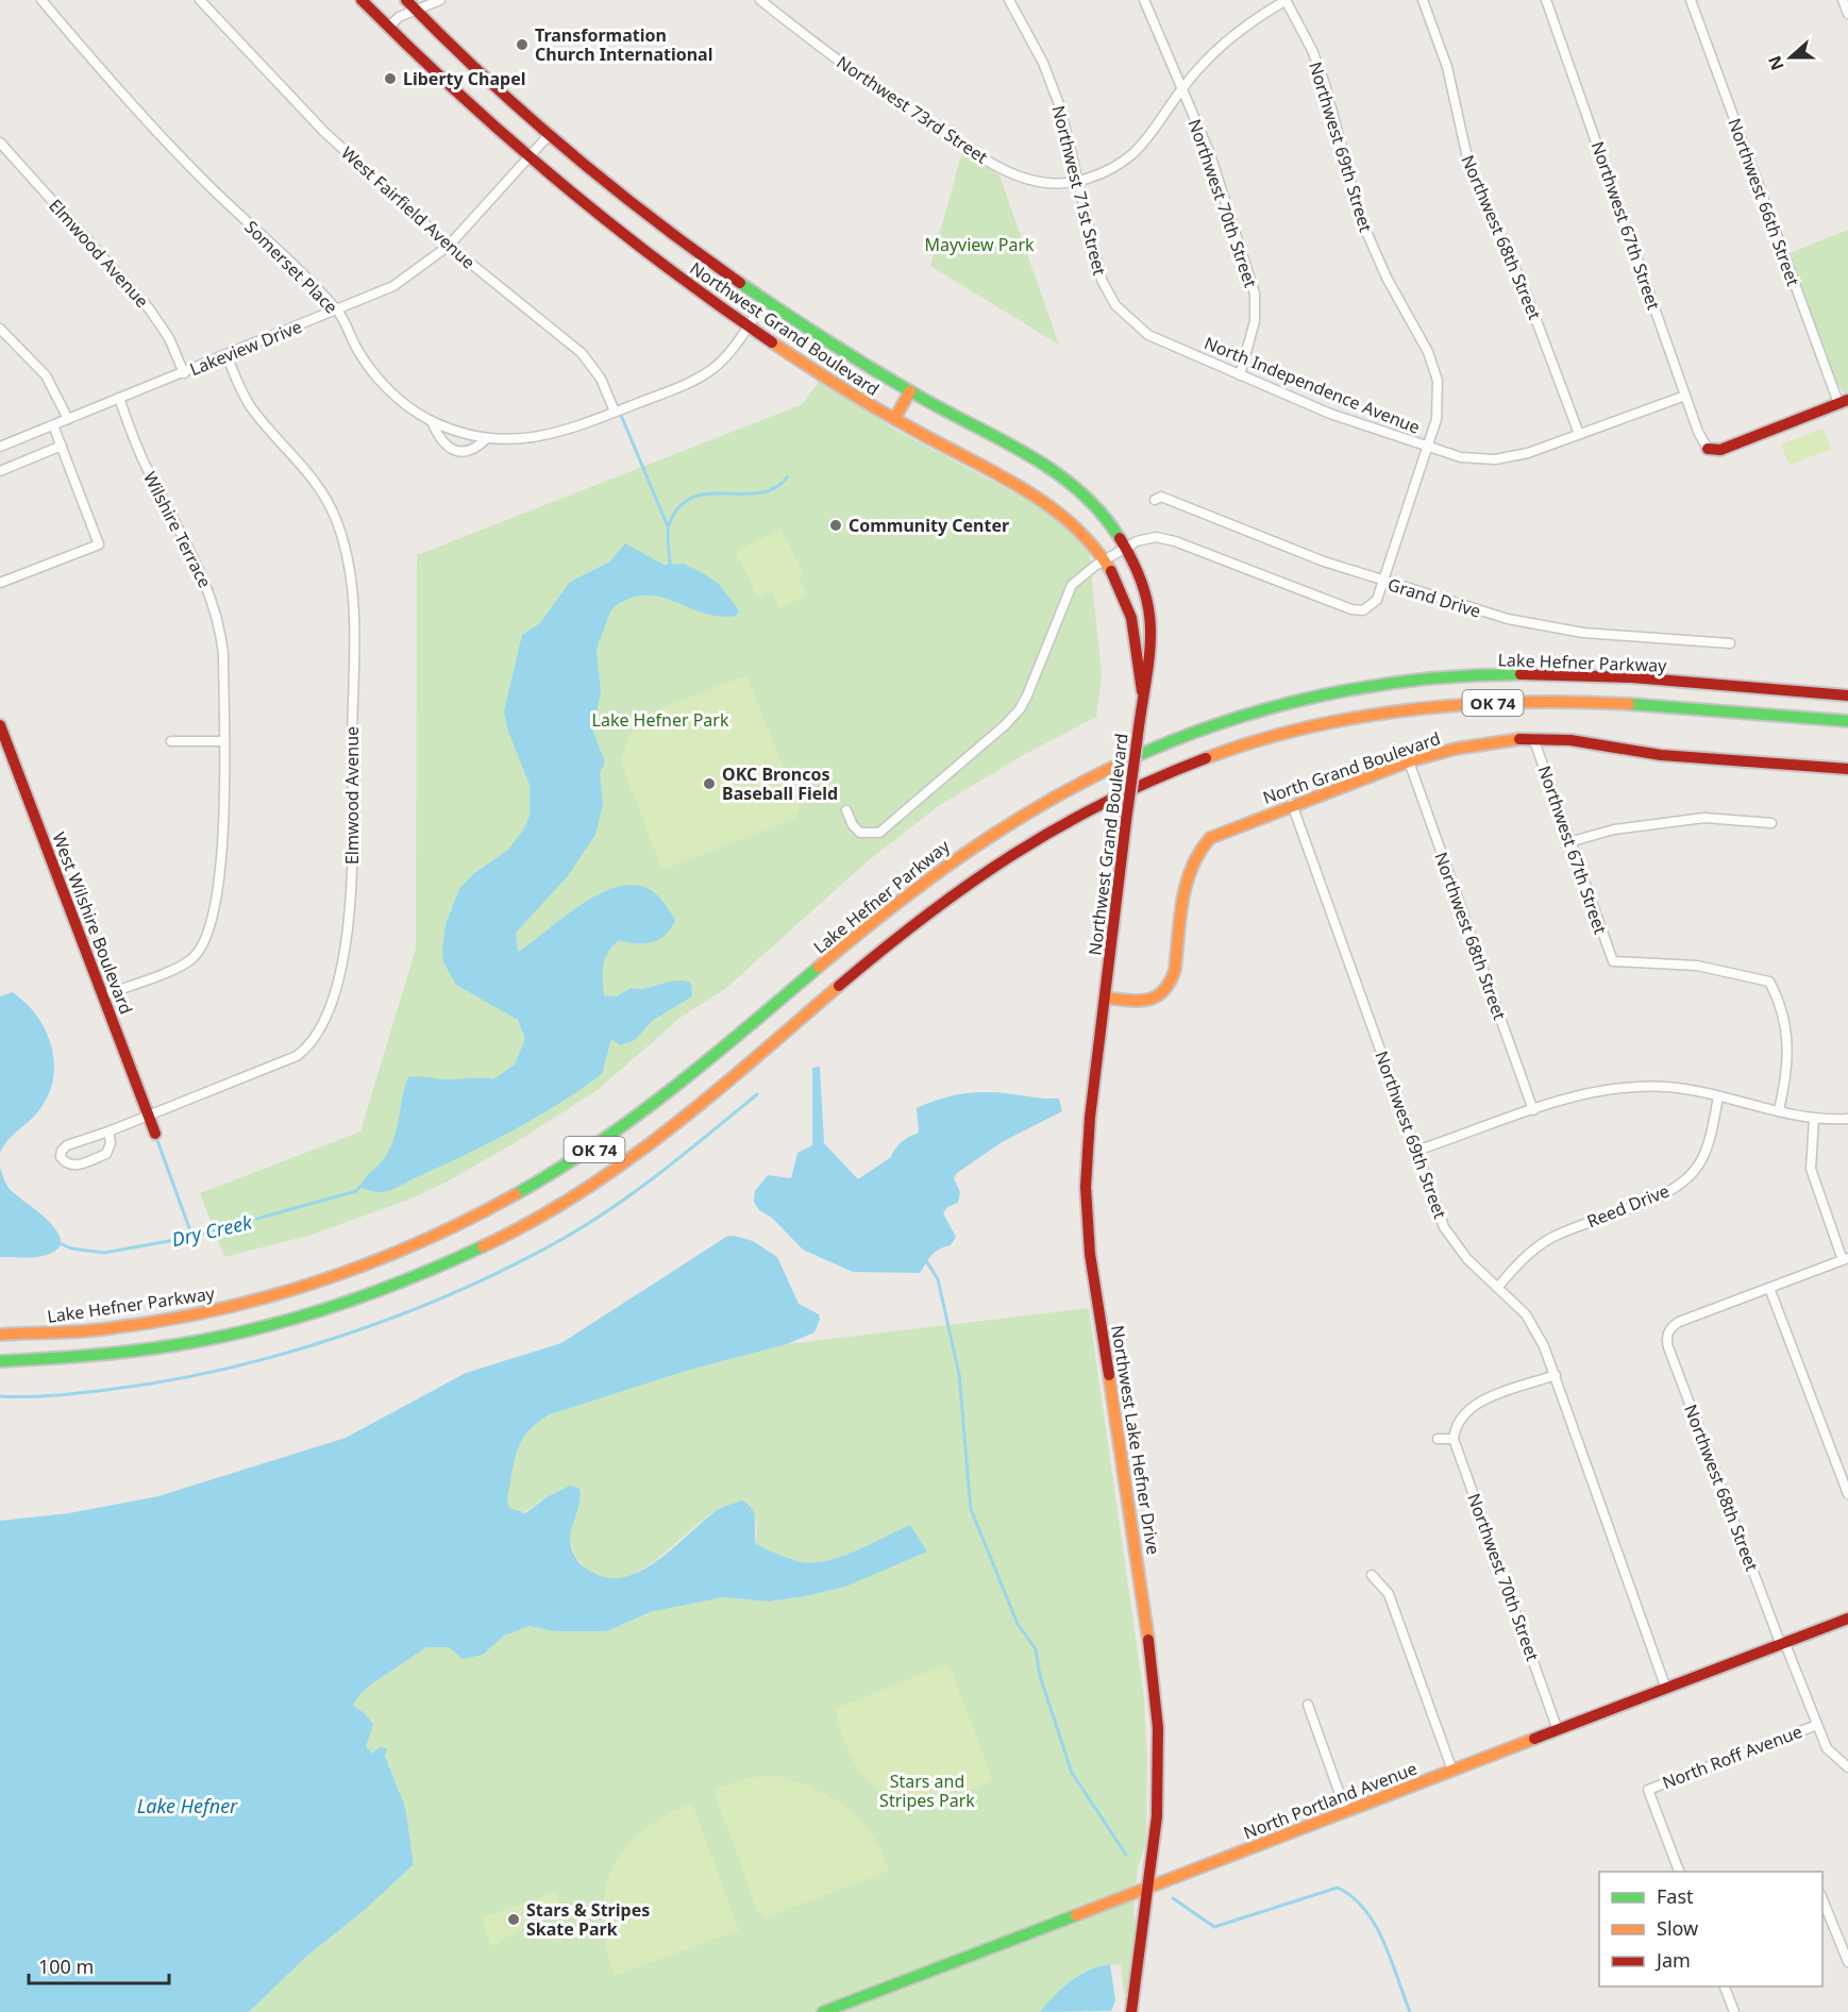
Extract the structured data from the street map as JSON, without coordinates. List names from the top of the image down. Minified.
{"streets":{"main road":["Northwest Grand Boulevard","Lake Hefner Parkway","OK 74","North Grand Boulevard","West Wilshire Boulevard","Northwest Lake Hefner Drive","North Portland Avenue"],"street":["Northwest 73rd Street","Northwest 69th Street","Northwest 71st Street","Northwest 66th Street","Northwest 70th Street","West Fairfield Avenue","Northwest 67th Street","Northwest 68th Street","Elmwood Avenue","Somerset Place","Lakeview Drive","North Independence Avenue","Wilshire Terrace","Grand Drive","Reed Drive","North Roff Avenue"]},"crossings":[["Northwest 73rd Street","Northwest 69th Street"],["Northwest 73rd Street","Northwest 71st Street"],["Northwest 73rd Street","Northwest 70th Street"],["Northwest 69th Street","North Independence Avenue"],["Northwest 69th Street","Grand Drive"],["Northwest 69th Street","North Grand Boulevard"],["Northwest 69th Street","Reed Drive"],["Northwest 69th Street","North Portland Avenue"],["Northwest 71st Street","North Independence Avenue"],["Northwest 70th Street","North Independence Avenue"],["Northwest 70th Street","North Portland Avenue"],["West Fairfield Avenue","Somerset Place"],["West Fairfield Avenue","Lakeview Drive"],["Northwest 67th Street","North Independence Avenue"],["Northwest 67th Street","North Grand Boulevard"],["Northwest 68th Street","North Independence Avenue"],["Northwest 68th Street","North Grand Boulevard"],["Northwest 68th Street","North Roff Avenue"],["Northwest 68th Street","North Portland Avenue"],["Elmwood Avenue","Lakeview Drive"],["Elmwood Avenue","West Wilshire Boulevard"],["Somerset Place","Northwest Grand Boulevard"],["Somerset Place","Lakeview Drive"],["Northwest Grand Boulevard","Lakeview Drive"],["Northwest Grand Boulevard","North Grand Boulevard"],["Northwest Grand Boulevard","Northwest Lake Hefner Drive"],["Lakeview Drive","Wilshire Terrace"],["Wilshire Terrace","West Wilshire Boulevard"],["North Grand Boulevard","Northwest Lake Hefner Drive"],["Northwest Lake Hefner Drive","North Portland Avenue"]],"water":["Dry Creek","Lake Hefner"],"parks":["Mayview Park","Lake Hefner Park","Stars and Stripes Park"],"places":["Transformation Church International","Liberty Chapel","Community Center","OKC Broncos Baseball Field","Stars & Stripes Skate Park"],"legend":["Fast","Slow","Jam"],"scale_bar":"100 m","north":"left"}
